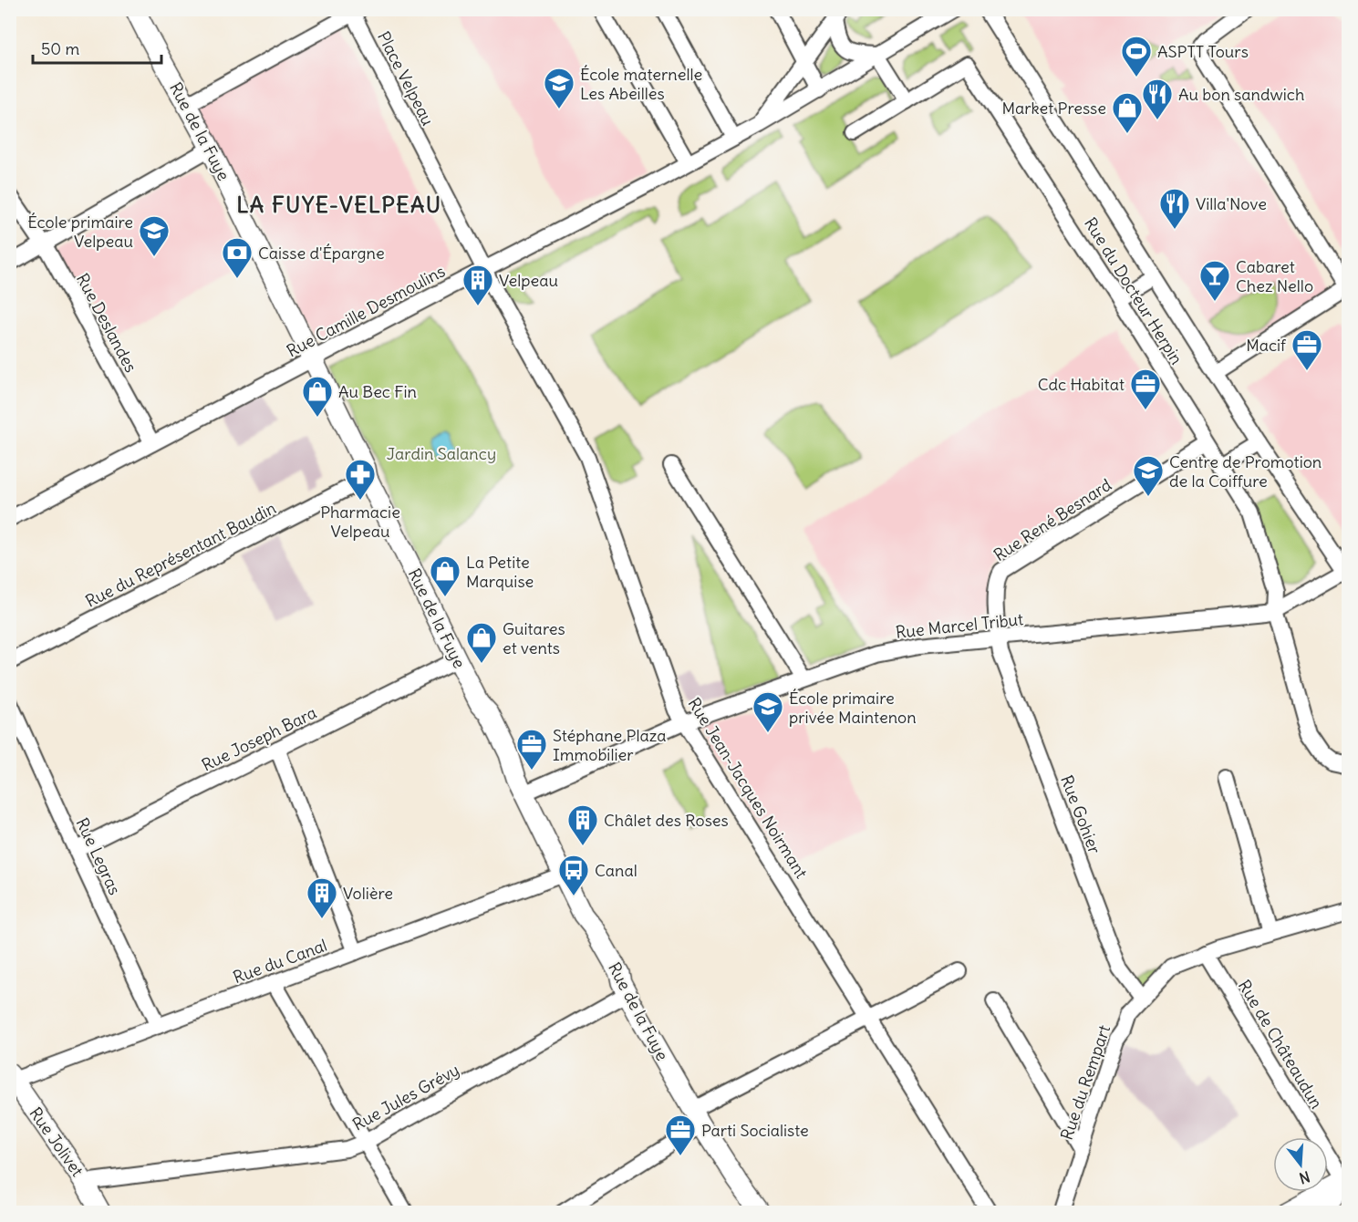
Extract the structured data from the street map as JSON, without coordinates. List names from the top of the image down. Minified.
{"streets":{"street":["Place Velpeau","Rue de la Fuye","Rue du Docteur Herpin","Rue Camille Desmoulins","Rue Deslandes","Rue René Besnard","Rue du Représentant Baudin","Rue Marcel Tribut","Rue Joseph Bara","Rue Jean-Jacques Noirmant","Rue Gohier","Rue Legras","Rue du Canal","Rue de Châteaudun","Rue du Rempart","Rue Jules Grévy","Rue Jolivet"]},"crossings":[["Place Velpeau","Rue de la Fuye"],["Place Velpeau","Rue Camille Desmoulins"],["Place Velpeau","Rue Jean-Jacques Noirmant"],["Rue de la Fuye","Rue Camille Desmoulins"],["Rue de la Fuye","Rue du Représentant Baudin"],["Rue de la Fuye","Rue Marcel Tribut"],["Rue de la Fuye","Rue Joseph Bara"],["Rue de la Fuye","Rue du Canal"],["Rue de la Fuye","Rue Jules Grévy"],["Rue du Docteur Herpin","Rue René Besnard"],["Rue du Docteur Herpin","Rue Marcel Tribut"],["Rue Camille Desmoulins","Rue Deslandes"],["Rue Camille Desmoulins","Rue Jean-Jacques Noirmant"],["Rue René Besnard","Rue Marcel Tribut"],["Rue René Besnard","Rue Gohier"],["Rue Marcel Tribut","Rue Jean-Jacques Noirmant"],["Rue Marcel Tribut","Rue Gohier"],["Rue Joseph Bara","Rue Legras"],["Rue Gohier","Rue du Rempart"],["Rue Legras","Rue du Canal"],["Rue du Canal","Rue Jolivet"],["Rue de Châteaudun","Rue du Rempart"],["Rue Jules Grévy","Rue Jolivet"]],"districts":["LA FUYE-VELPEAU"],"parks":["Jardin Salancy"],"places":{"sports":["ASPTT Tours"],"school or university":["École maternelle Les Abeilles","École primaire Velpeau","Centre de Promotion de la Coiffure","École primaire privée Maintenon"],"restaurant":["Au bon sandwich","Villa'Nove"],"shop":["Market Presse","Au Bec Fin","La Petite Marquise","Guitares et vents"],"bank":["Caisse d'Épargne"],"bar":["Cabaret Chez Nello"],"building":["Velpeau","Châlet des Roses","Volière"],"office":["Macif","Cdc Habitat","Stéphane Plaza Immobilier","Parti Socialiste"],"pharmacy":["Pharmacie Velpeau"],"bus stop":["Canal"]},"scale_bar":"50 m","north":"bottom"}
